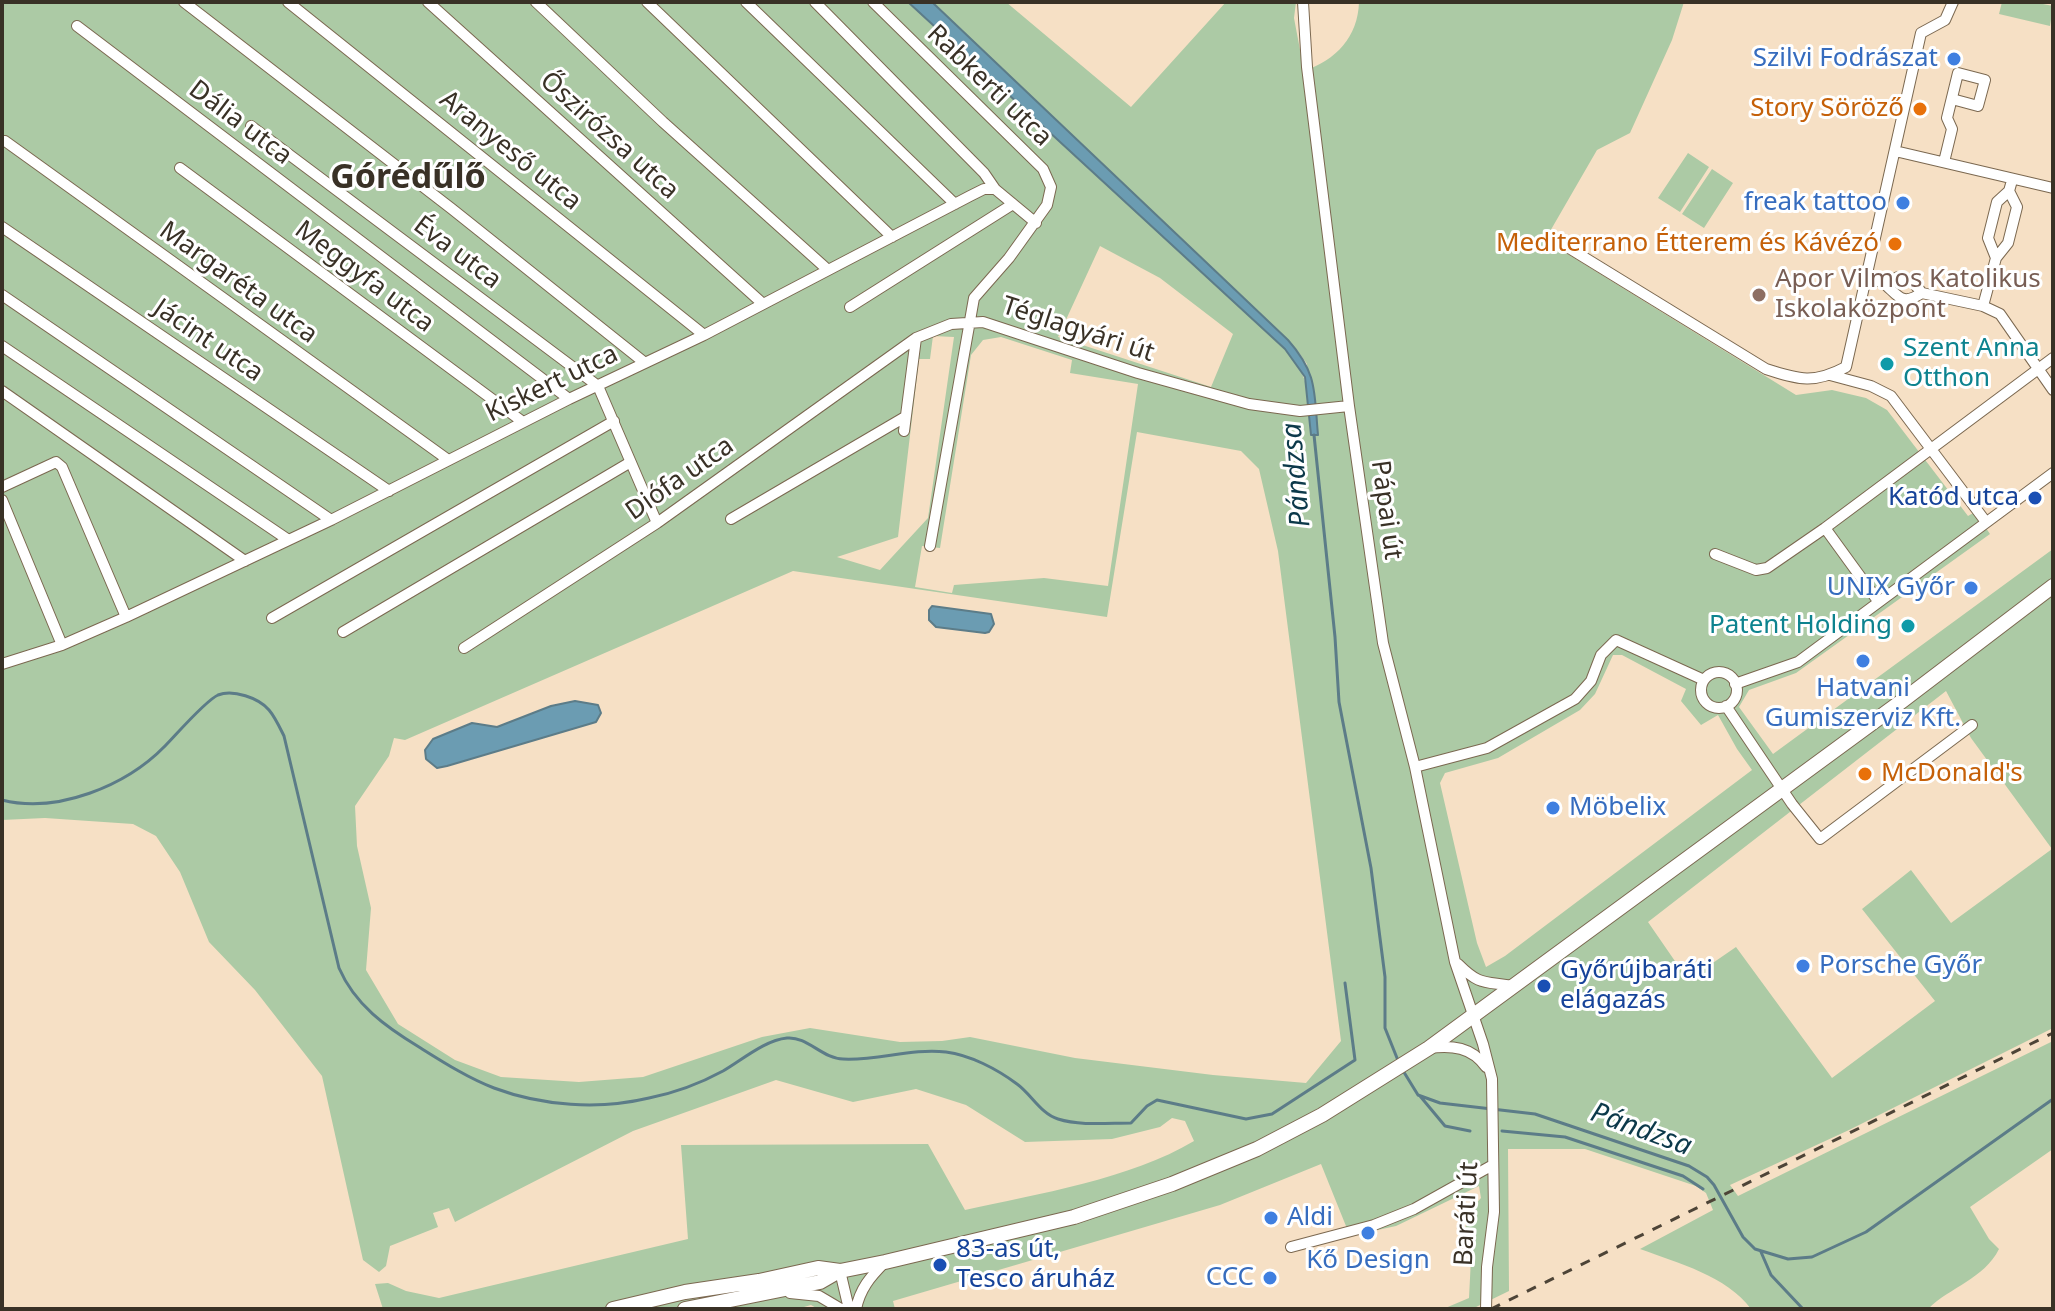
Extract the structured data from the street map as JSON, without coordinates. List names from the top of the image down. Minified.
{"streets":{"street":["Rabkerti utca","Dália utca","Őszirózsa utca","Aranyeső utca","Éva utca","Meggyfa utca","Margaréta utca","Téglagyári út","Jácint utca","Kiskert utca","Diófa utca","Pápai út","Baráti út"]},"crossings":[["Rabkerti utca","Téglagyári út"],["Dália utca","Kiskert utca"],["Őszirózsa utca","Kiskert utca"],["Aranyeső utca","Kiskert utca"],["Éva utca","Kiskert utca"],["Meggyfa utca","Kiskert utca"],["Margaréta utca","Kiskert utca"],["Téglagyári út","Pápai út"],["Jácint utca","Kiskert utca"],["Pápai út","Baráti út"]],"districts":["Górédűlő"],"water":["Pándzsa"],"places":["Szilvi Fodrászat","Story Söröző","freak tattoo","Mediterrano Étterem és Kávézó","Apor Vilmos Katolikus Iskolaközpont","Szent Anna Otthon","Katód utca","UNIX Győr","Patent Holding","Hatvani Gumiszerviz Kft.","McDonald's","Möbelix","Porsche Győr","Győrújbaráti elágazás","Aldi","Kő Design","83-as út, Tesco áruház","CCC"]}
